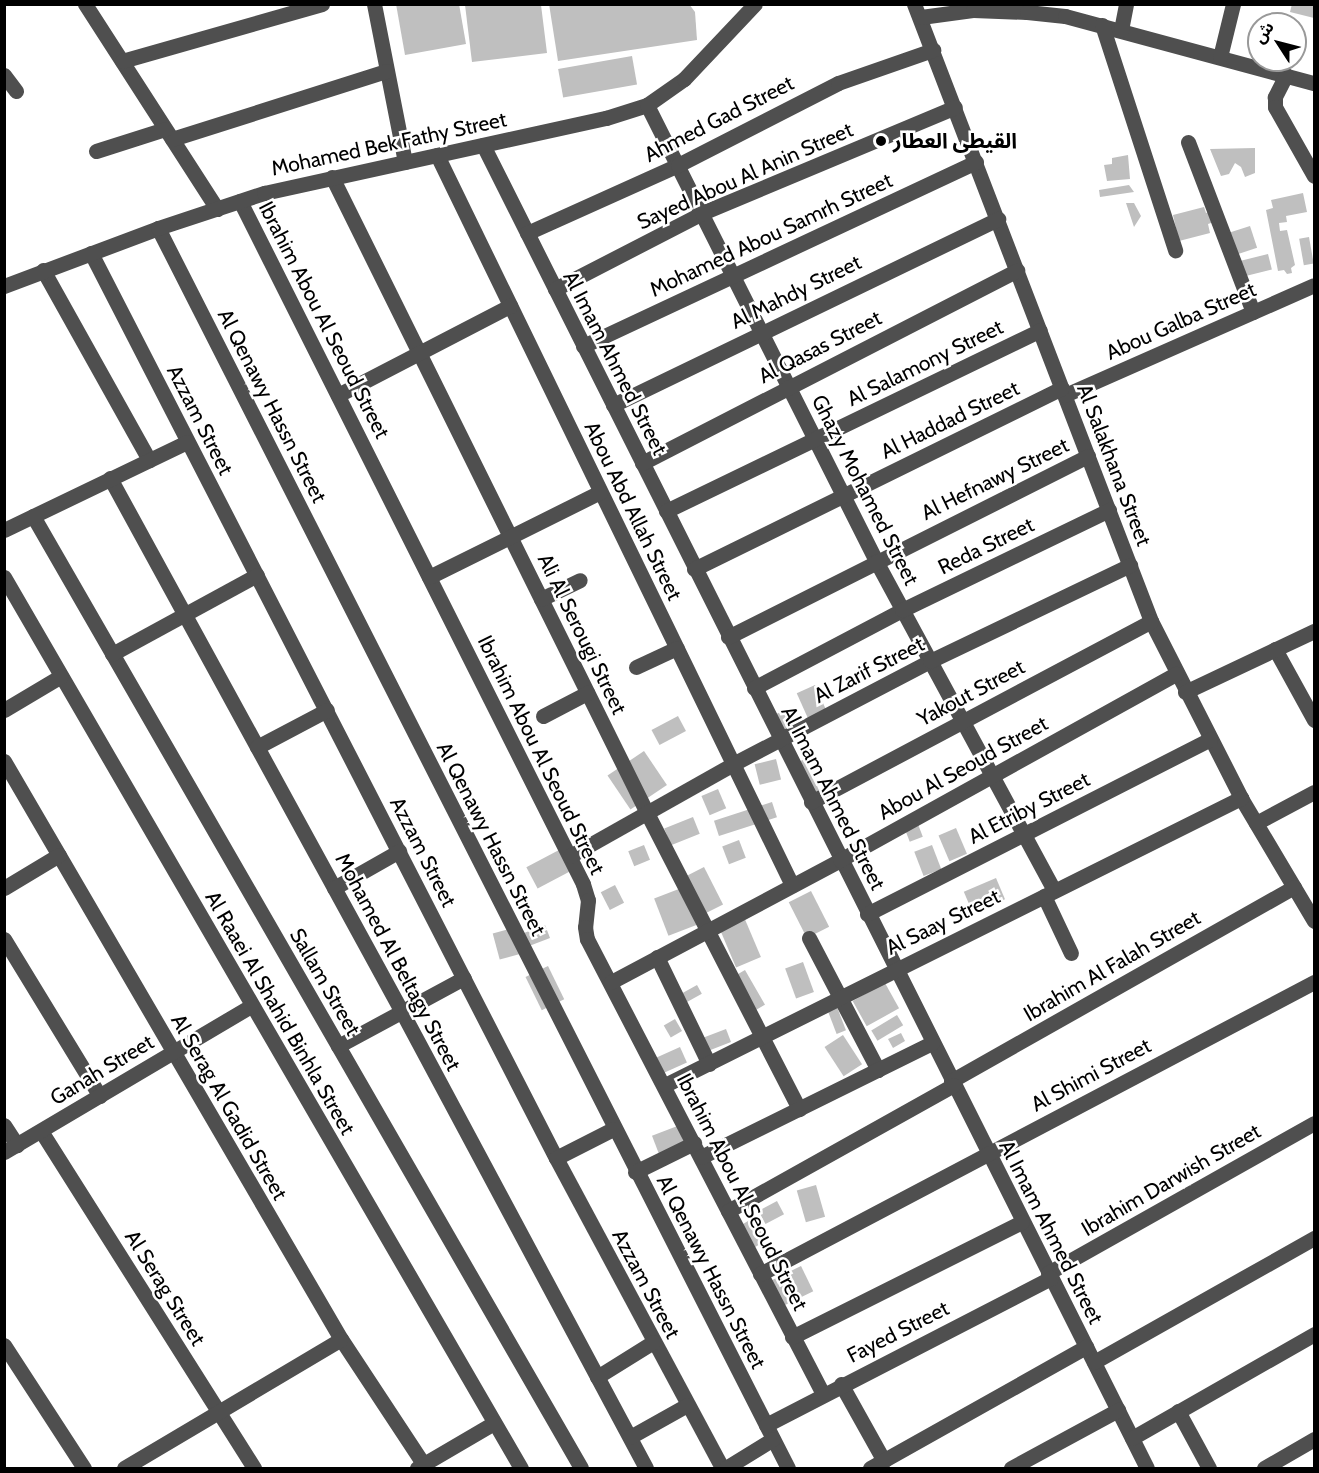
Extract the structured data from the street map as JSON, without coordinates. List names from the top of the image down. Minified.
{"streets":{"street":["Ahmed Gad Street","Mohamed Bek Fathy Street","Sayed Abou Al Anin Street","Mohamed Abou Samrh Street","Al Mahdy Street","Ibrahim Abou Al Seoud Street","Abou Galba Street","Al Qasas Street","Al Imam Ahmed Street","Al Salamony Street","Al Qenawy Hassn Street","Azzam Street","Al Haddad Street","Al Salakhana Street","Al Hefnawy Street","Ghazy Mohamed Street","Abou Abd Allah Street","Reda Street","Ali Al Serougi Street","Al Zarif Street","Yakout Street","Abou Al Seoud Street","Al Etriby Street","Al Saay Street","Mohamed Al Beltagy Street","Ibrahim Al Falah Street","Sallam Street","Al Raaei Al Shahid Binhla Street","Ganah Street","Al Shimi Street","Al Serag Al Gadid Street","Ibrahim Darwish Street","Al Serag Street","Fayed Street"]},"crossings":[["Ahmed Gad Street","Al Imam Ahmed Street"],["Ahmed Gad Street","Al Salakhana Street"],["Ahmed Gad Street","Ghazy Mohamed Street"],["Mohamed Bek Fathy Street","Ibrahim Abou Al Seoud Street"],["Mohamed Bek Fathy Street","Al Imam Ahmed Street"],["Mohamed Bek Fathy Street","Al Qenawy Hassn Street"],["Mohamed Bek Fathy Street","Azzam Street"],["Mohamed Bek Fathy Street","Ghazy Mohamed Street"],["Mohamed Bek Fathy Street","Abou Abd Allah Street"],["Mohamed Bek Fathy Street","Ali Al Serougi Street"],["Sayed Abou Al Anin Street","Al Imam Ahmed Street"],["Sayed Abou Al Anin Street","Al Salakhana Street"],["Sayed Abou Al Anin Street","Ghazy Mohamed Street"],["Mohamed Abou Samrh Street","Al Imam Ahmed Street"],["Mohamed Abou Samrh Street","Al Salakhana Street"],["Mohamed Abou Samrh Street","Ghazy Mohamed Street"],["Al Mahdy Street","Al Imam Ahmed Street"],["Al Mahdy Street","Al Salakhana Street"],["Al Mahdy Street","Ghazy Mohamed Street"],["Ibrahim Abou Al Seoud Street","Al Zarif Street"],["Ibrahim Abou Al Seoud Street","Abou Al Seoud Street"],["Ibrahim Abou Al Seoud Street","Al Saay Street"],["Ibrahim Abou Al Seoud Street","Ibrahim Al Falah Street"],["Ibrahim Abou Al Seoud Street","Al Shimi Street"],["Ibrahim Abou Al Seoud Street","Fayed Street"],["Abou Galba Street","Al Haddad Street"],["Abou Galba Street","Al Salakhana Street"],["Al Qasas Street","Al Imam Ahmed Street"],["Al Qasas Street","Al Salakhana Street"],["Al Qasas Street","Ghazy Mohamed Street"],["Al Imam Ahmed Street","Al Salamony Street"],["Al Imam Ahmed Street","Al Haddad Street"],["Al Imam Ahmed Street","Al Hefnawy Street"],["Al Imam Ahmed Street","Reda Street"],["Al Imam Ahmed Street","Al Zarif Street"],["Al Imam Ahmed Street","Yakout Street"],["Al Imam Ahmed Street","Abou Al Seoud Street"],["Al Imam Ahmed Street","Al Etriby Street"],["Al Imam Ahmed Street","Al Saay Street"],["Al Imam Ahmed Street","Ibrahim Al Falah Street"],["Al Imam Ahmed Street","Al Shimi Street"],["Al Imam Ahmed Street","Ibrahim Darwish Street"],["Al Imam Ahmed Street","Fayed Street"],["Al Salamony Street","Al Salakhana Street"],["Al Salamony Street","Ghazy Mohamed Street"],["Al Qenawy Hassn Street","Fayed Street"],["Azzam Street","Fayed Street"],["Al Haddad Street","Al Salakhana Street"],["Al Haddad Street","Ghazy Mohamed Street"],["Al Salakhana Street","Al Hefnawy Street"],["Al Salakhana Street","Reda Street"],["Al Salakhana Street","Al Zarif Street"],["Al Salakhana Street","Yakout Street"],["Al Salakhana Street","Abou Al Seoud Street"],["Al Salakhana Street","Al Etriby Street"],["Al Salakhana Street","Al Saay Street"],["Al Salakhana Street","Ibrahim Al Falah Street"],["Al Hefnawy Street","Ghazy Mohamed Street"],["Ghazy Mohamed Street","Reda Street"],["Ghazy Mohamed Street","Al Zarif Street"],["Ghazy Mohamed Street","Yakout Street"],["Ghazy Mohamed Street","Abou Al Seoud Street"],["Ghazy Mohamed Street","Al Etriby Street"],["Ghazy Mohamed Street","Al Saay Street"],["Abou Abd Allah Street","Al Zarif Street"],["Abou Abd Allah Street","Abou Al Seoud Street"],["Ali Al Serougi Street","Al Zarif Street"],["Ali Al Serougi Street","Abou Al Seoud Street"],["Ali Al Serougi Street","Al Saay Street"],["Al Raaei Al Shahid Binhla Street","Ganah Street"],["Ganah Street","Al Serag Al Gadid Street"],["Ganah Street","Al Serag Street"],["Ibrahim Darwish Street","Fayed Street"]],"places":["القيطى العطار"],"north":"top left"}
